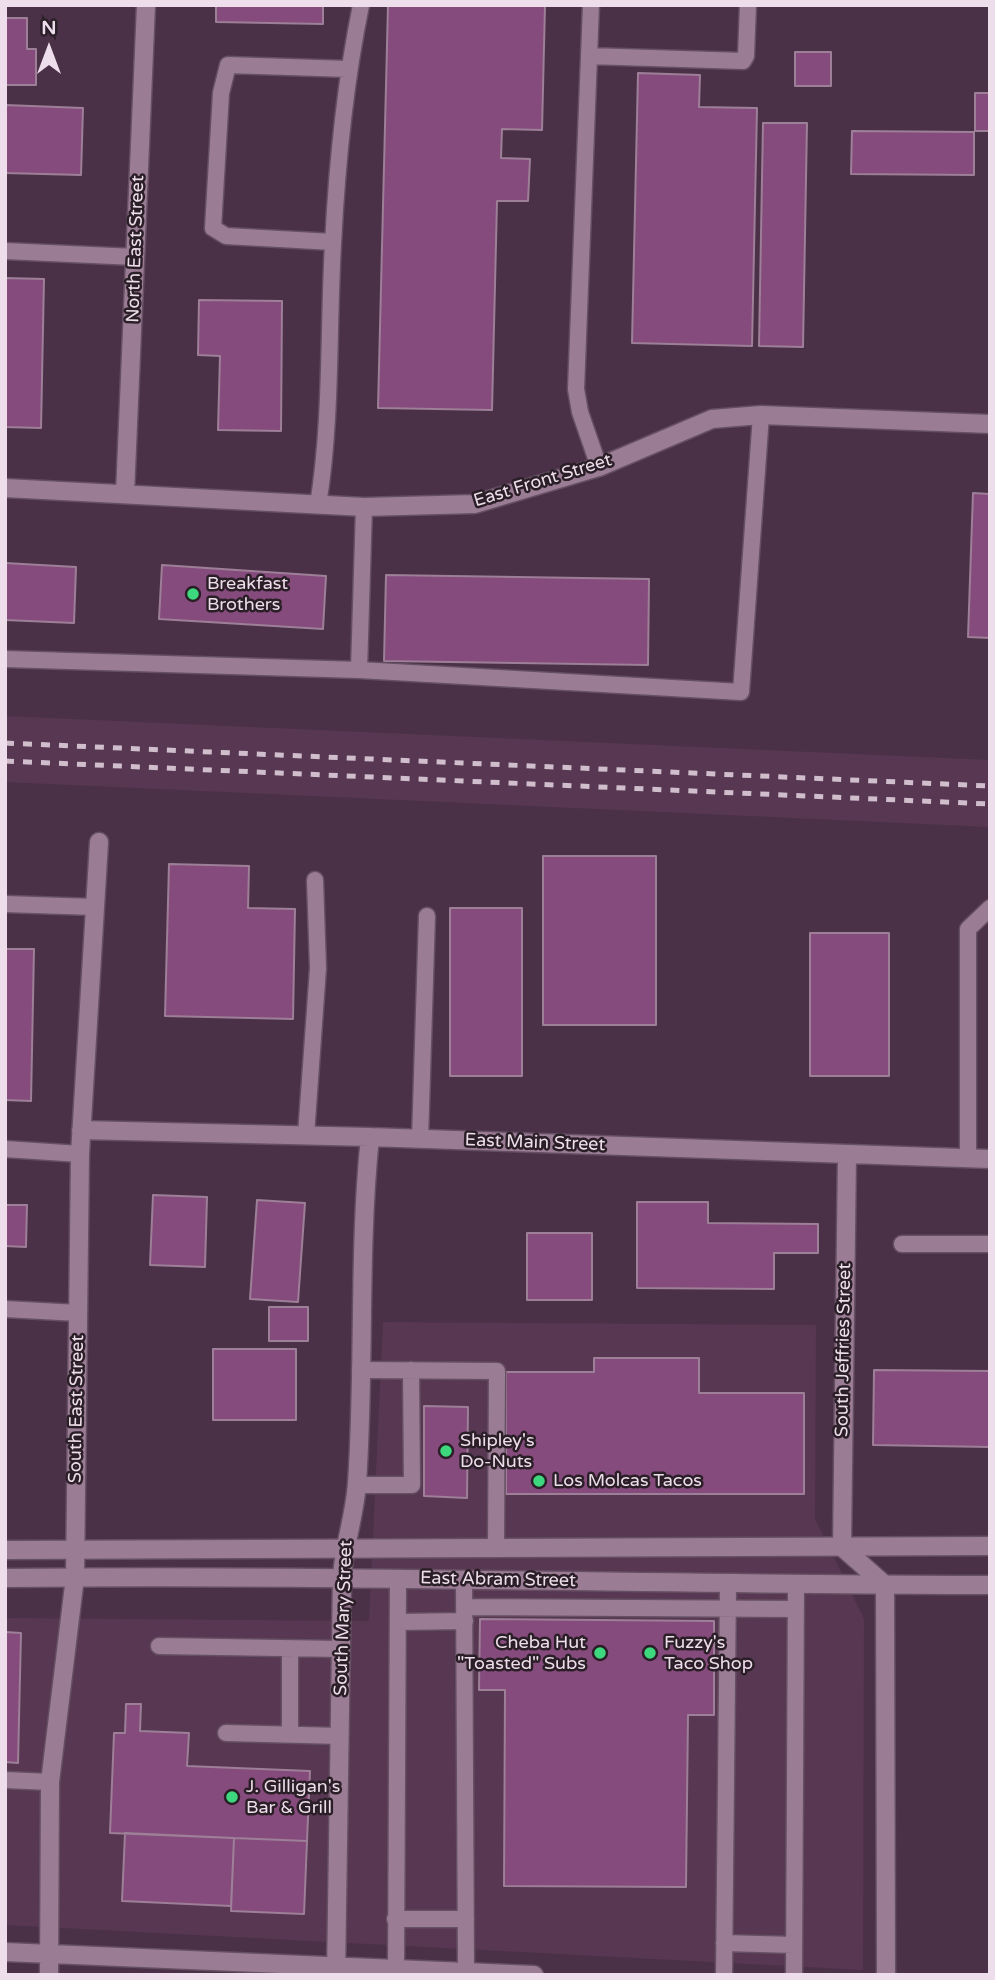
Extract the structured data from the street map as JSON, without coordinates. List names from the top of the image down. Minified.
{"streets":{"street":["North East Street","East Front Street","East Main Street","South Jeffries Street","South East Street","East Abram Street","South Mary Street"]},"crossings":[["North East Street","East Front Street"],["East Main Street","South Jeffries Street"],["East Main Street","South East Street"],["East Main Street","South Mary Street"],["South Jeffries Street","East Abram Street"],["South East Street","East Abram Street"],["East Abram Street","South Mary Street"]],"places":["Breakfast Brothers","Shipley's Do-Nuts","Los Molcas Tacos","Cheba Hut \"Toasted\" Subs","Fuzzy's Taco Shop","J. Gilligan's Bar & Grill"],"north":"top"}
